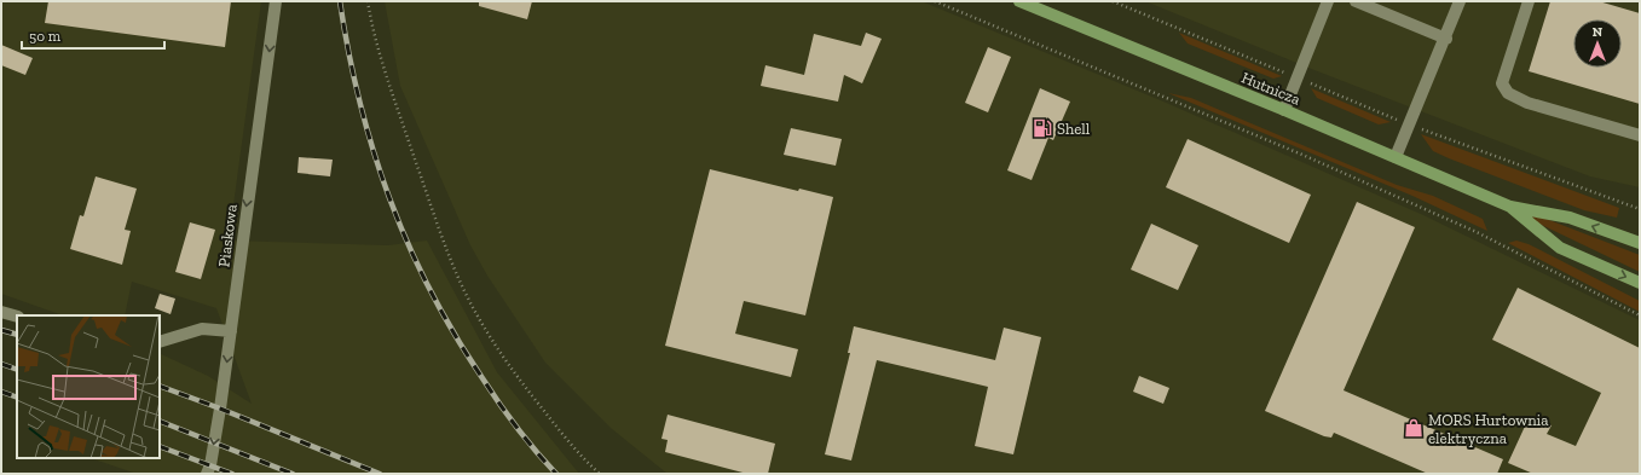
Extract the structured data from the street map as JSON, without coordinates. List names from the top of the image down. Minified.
{"streets":{"main road":["Hutnicza"],"street":["Piaskowa"]},"one_way":["Piaskowa"],"places":{"fuel station":["Shell"],"shop":["MORS Hurtownia elektryczna"]},"scale_bar":"50 m","north":"top"}
